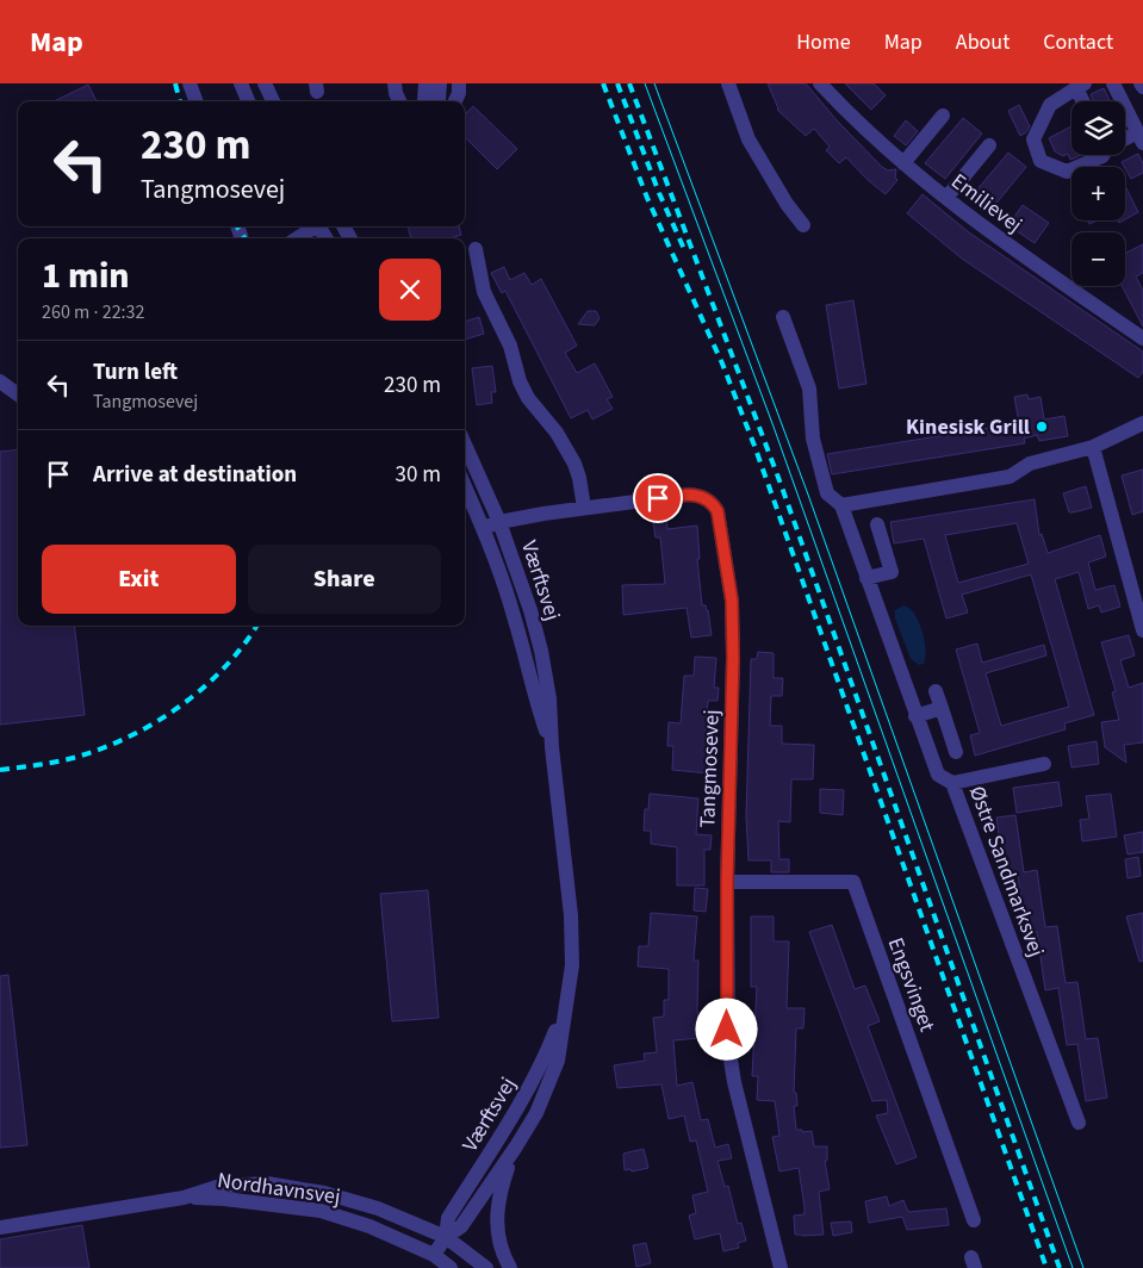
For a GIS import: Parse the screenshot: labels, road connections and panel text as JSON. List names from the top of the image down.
{
  "streets": {
    "street": [
      "Emilievej",
      "Værftsvej",
      "Tangmosevej",
      "Østre Sandmarksvej",
      "Engsvinget",
      "Nordhavnsvej"
    ]
  },
  "crossings": [
    ["Værftsvej", "Tangmosevej"],
    ["Værftsvej", "Nordhavnsvej"],
    ["Tangmosevej", "Engsvinget"]
  ],
  "places": ["Kinesisk Grill"],
  "page": {
    "header": "Map",
    "nav": [
      "Home",
      "Map",
      "About",
      "Contact"
    ],
    "map_buttons": ["+", "−"],
    "turn": ["230 m", "Tangmosevej"],
    "heading": ["1 min", "260 m · 22:32"],
    "list": [
      {
        "name": "Turn left",
        "note": "Tangmosevej",
        "value": "230 m"
      },
      {
        "name": "Arrive at destination",
        "value": "30 m"
      }
    ],
    "buttons": ["Exit", "Share"]
  }
}
